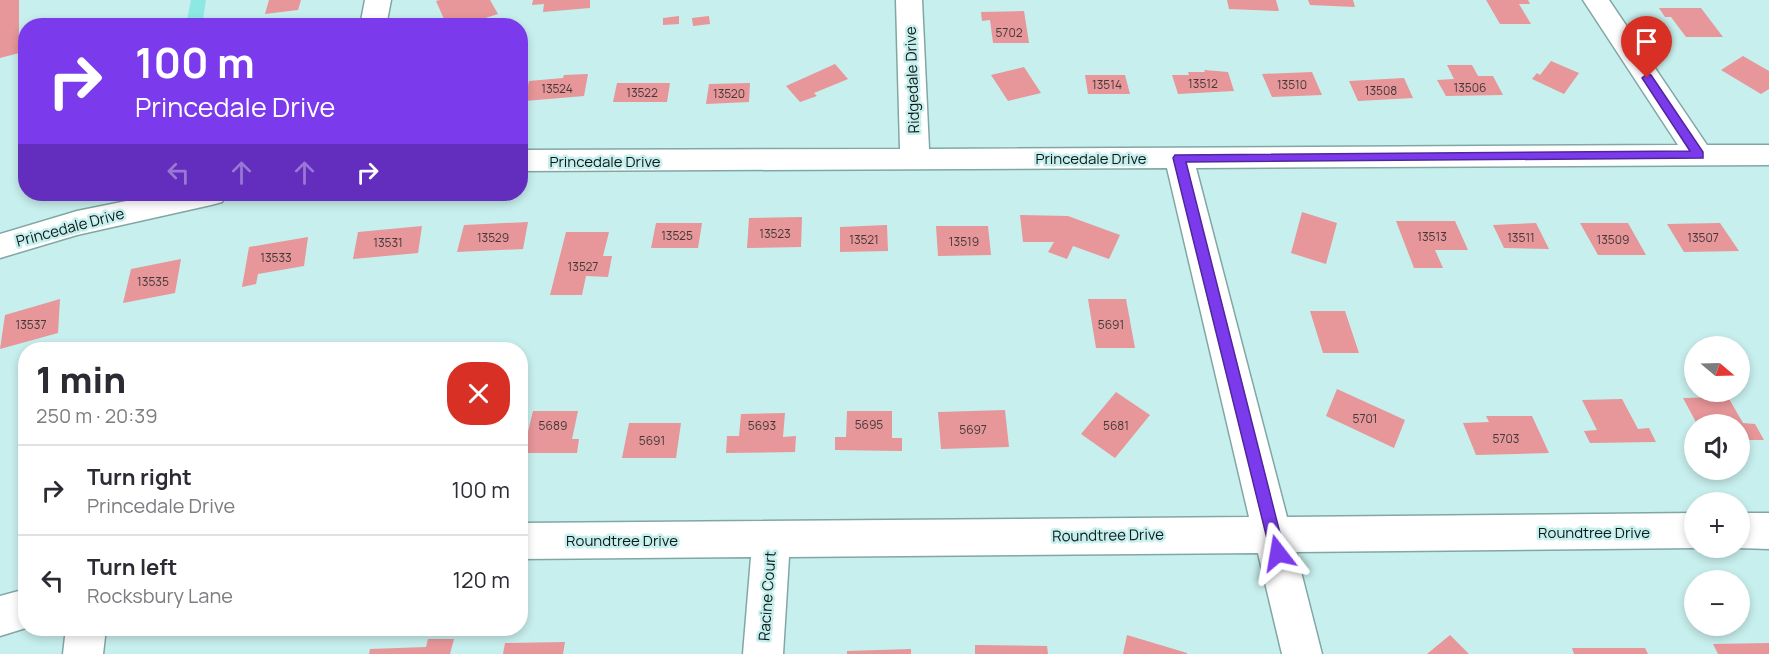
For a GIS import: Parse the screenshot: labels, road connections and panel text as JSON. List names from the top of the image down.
{
  "streets": {
    "street": [
      "Ridgedale Drive",
      "Princedale Drive",
      "Roundtree Drive",
      "Racine Court"
    ]
  },
  "crossings": [
    ["Ridgedale Drive", "Princedale Drive"],
    ["Roundtree Drive", "Racine Court"]
  ],
  "house_numbers": [
    "5702",
    "13512",
    "13514",
    "13510",
    "13506",
    "13524",
    "13508",
    "13522",
    "13520",
    "13523",
    "13525",
    "13513",
    "13529",
    "13511",
    "13507",
    "13521",
    "13509",
    "13519",
    "13531",
    "13533",
    "13527",
    "13535",
    "13537",
    "5691",
    "5701",
    "5695",
    "5689",
    "5693",
    "5681",
    "5697",
    "5703",
    "5691"
  ],
  "north": "right",
  "page": {
    "turn": ["100 m", "Princedale Drive"],
    "map_buttons": ["+", "−"],
    "heading": ["1 min", "250 m · 20:39"],
    "list": [
      {
        "name": "Turn right",
        "note": "Princedale Drive",
        "value": "100 m"
      },
      {
        "name": "Turn left",
        "note": "Rocksbury Lane",
        "value": "120 m"
      }
    ]
  }
}
